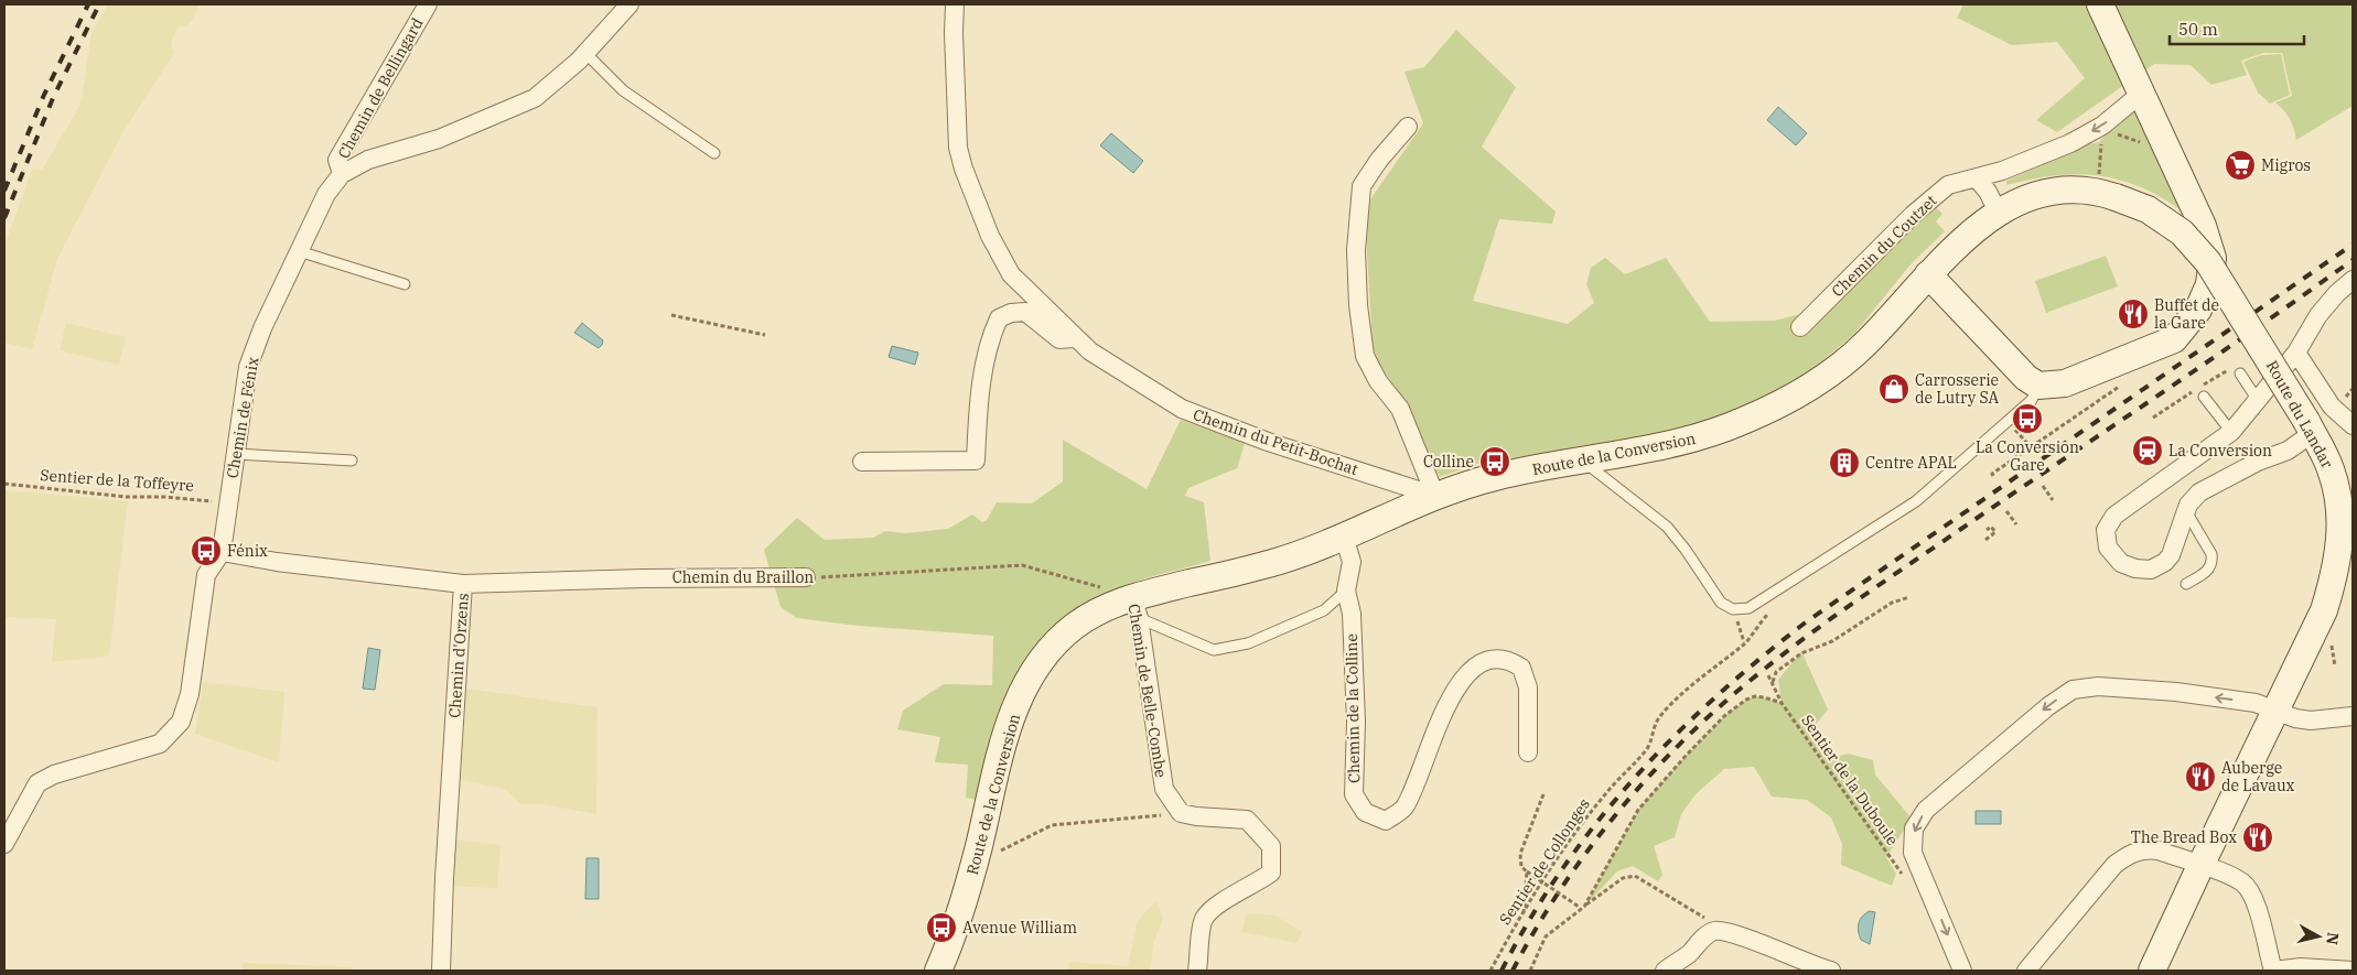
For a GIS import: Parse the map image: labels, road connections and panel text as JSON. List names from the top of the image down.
{
  "streets": {
    "main road": ["Route du Landar", "Route de la Conversion"],
    "street": [
      "Chemin de Bellingard",
      "Chemin du Coutzet",
      "Chemin de Fénix",
      "Chemin du Petit-Bochat",
      "Chemin du Braillon",
      "Chemin d'Orzens",
      "Chemin de Belle-Combe",
      "Chemin de la Colline"
    ],
    "path": ["Sentier de la Toffeyre", "Sentier de la Duboule", "Sentier de Collonges"]
  },
  "crossings": [
    ["Chemin de Bellingard", "Chemin de Fénix"],
    ["Route du Landar", "Route de la Conversion"],
    ["Chemin de Fénix", "Sentier de la Toffeyre"],
    ["Chemin de Fénix", "Chemin d'Orzens"],
    ["Chemin du Petit-Bochat", "Route de la Conversion"],
    ["Route de la Conversion", "Chemin de Belle-Combe"],
    ["Route de la Conversion", "Chemin de la Colline"],
    ["Chemin du Braillon", "Chemin d'Orzens"]
  ],
  "places": {
    "supermarket": ["Migros"],
    "restaurant": ["Buffet de la Gare", "Auberge de Lavaux", "The Bread Box"],
    "shop": ["Carrosserie de Lutry SA"],
    "bus stop": [
      "La Conversion Gare",
      "Colline",
      "Fénix",
      "Avenue William"
    ],
    "station": ["La Conversion"],
    "building": ["Centre APAL"]
  },
  "scale_bar": "50 m",
  "north": "right"
}
